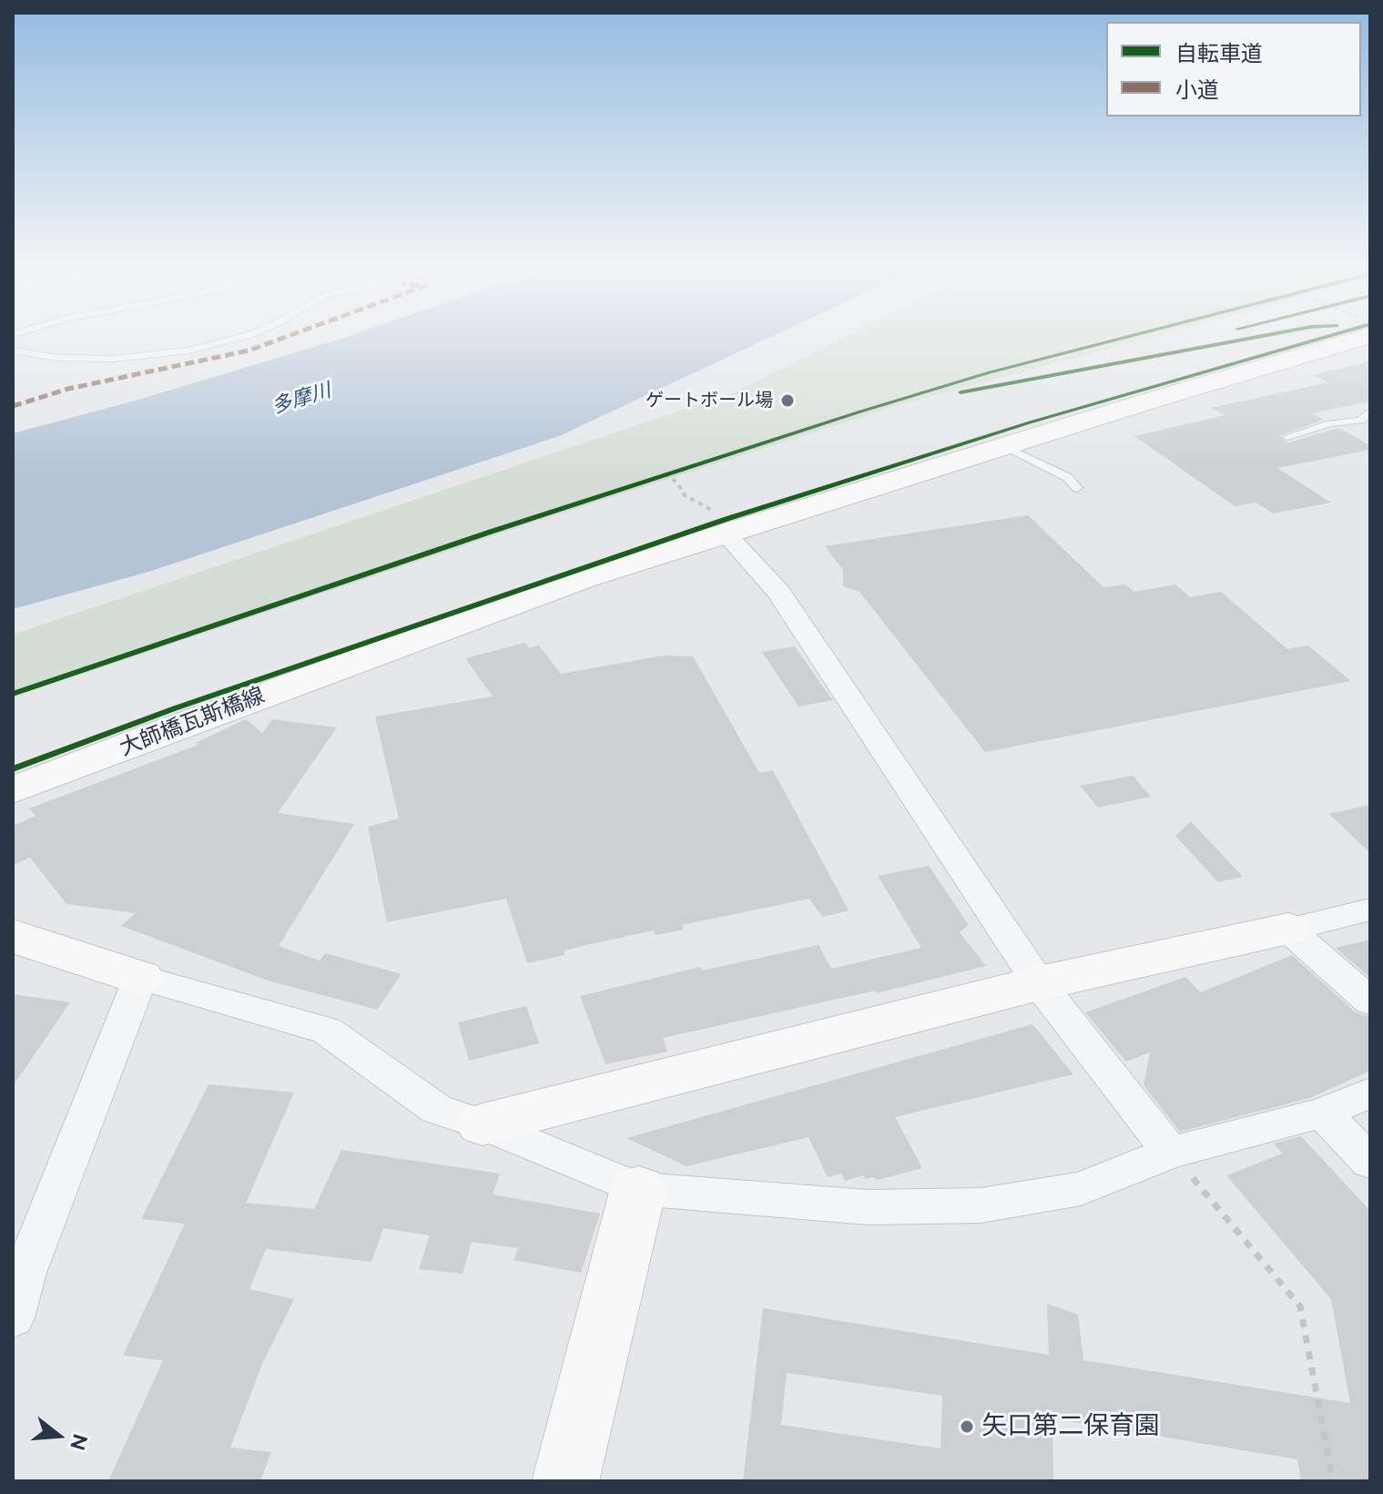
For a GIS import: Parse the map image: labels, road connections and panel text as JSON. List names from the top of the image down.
{
  "streets": {
    "street": ["大師橋瓦斯橋線"]
  },
  "water": ["多摩川"],
  "places": ["ゲートボール場", "矢口第二保育園"],
  "legend": ["自転車道", "小道"],
  "north": "right"
}
